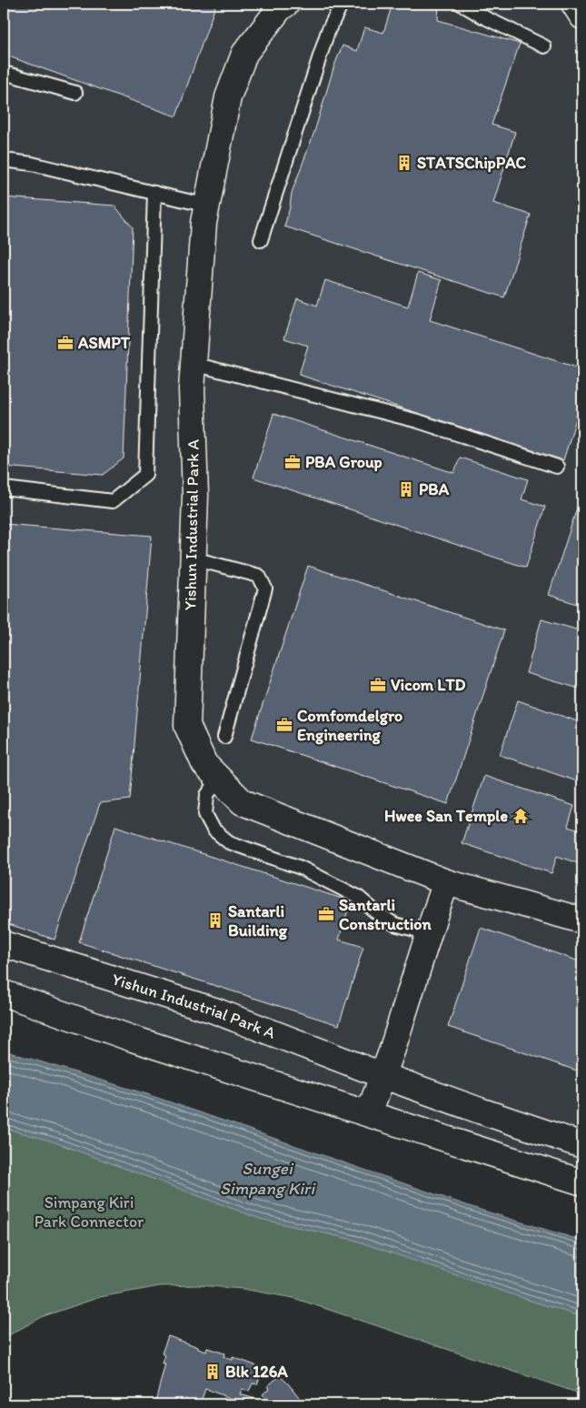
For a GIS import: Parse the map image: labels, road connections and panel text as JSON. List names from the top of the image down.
{
  "streets": {
    "street": ["Yishun Industrial Park A"]
  },
  "water": ["Sungei Simpang Kiri"],
  "parks": ["Simpang Kiri Park Connector"],
  "places": {
    "building": [
      "STATSChipPAC",
      "PBA",
      "Santarli Building",
      "Blk 126A"
    ],
    "office": [
      "ASMPT",
      "PBA Group",
      "Vicom LTD",
      "Comfomdelgro Engineering",
      "Santarli Construction"
    ],
    "temple": ["Hwee San Temple"]
  }
}
